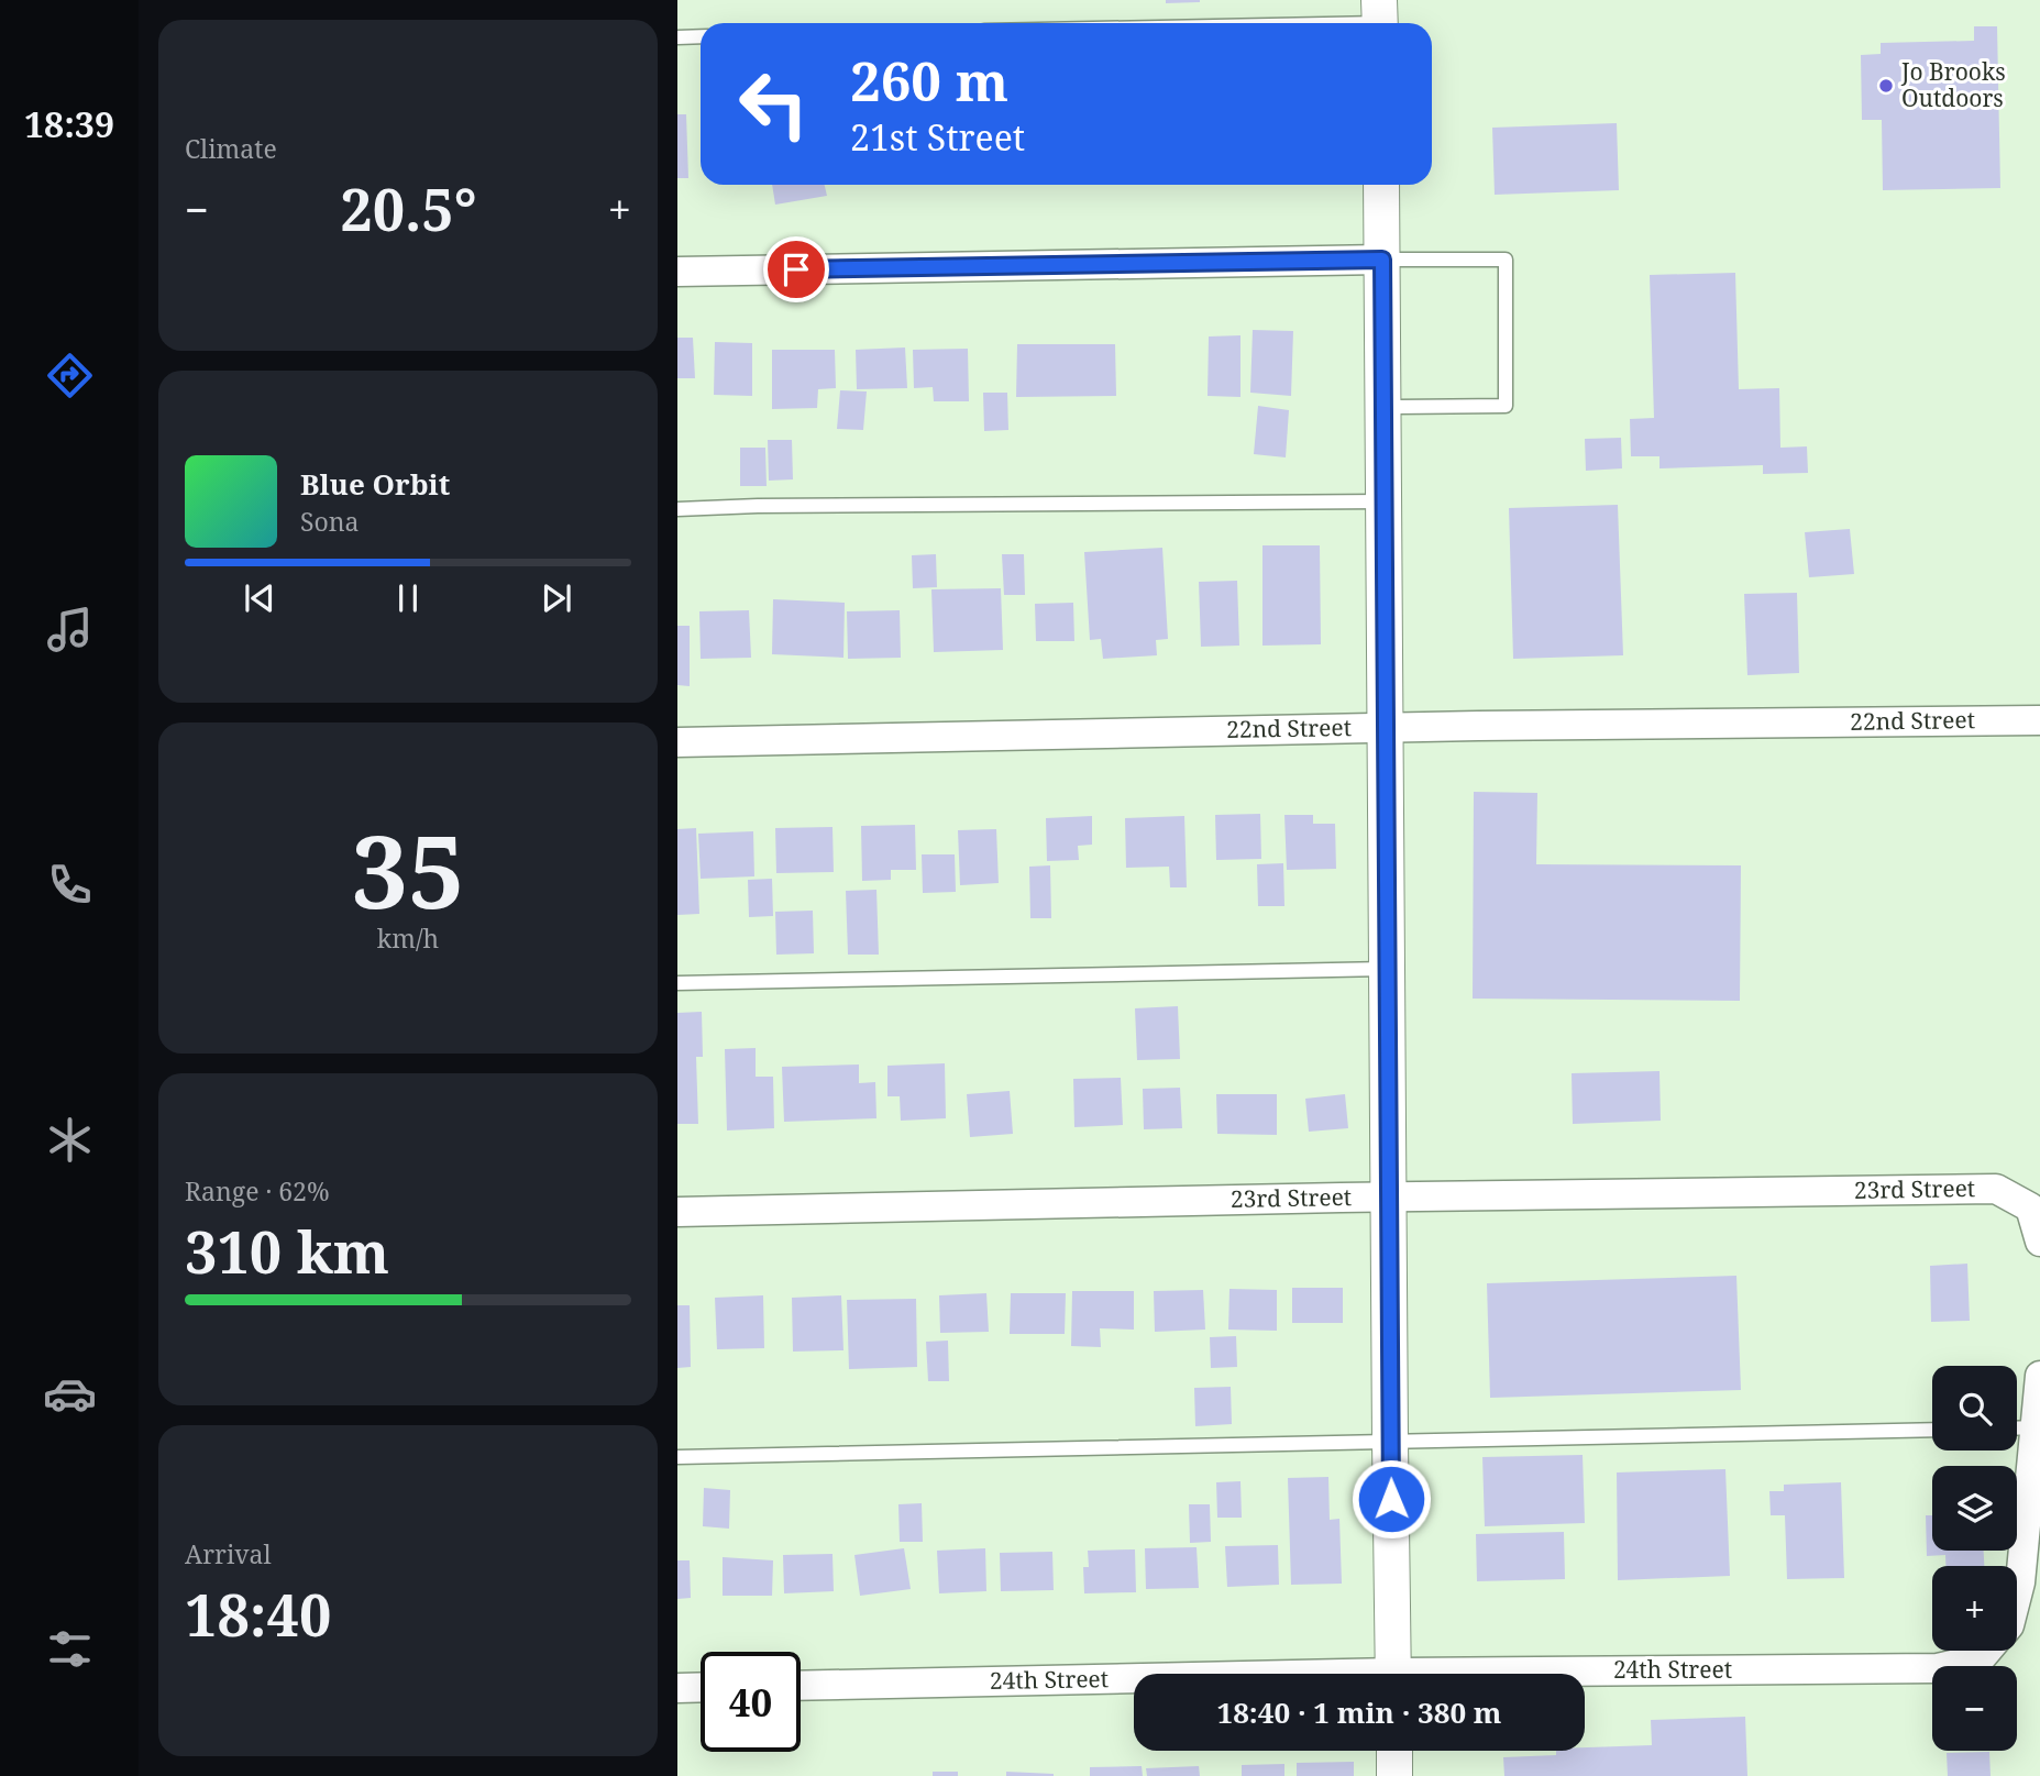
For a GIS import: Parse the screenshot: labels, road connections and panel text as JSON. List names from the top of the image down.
{
  "streets": {
    "street": ["22nd Street", "23rd Street", "24th Street"]
  },
  "places": ["Jo Brooks Outdoors"],
  "page": {
    "tabs": "18:39",
    "tile": [
      "Climate",
      ["35", "km/h"],
      ["Range · 62%", "310 km"],
      ["Arrival", "18:40"]
    ],
    "turn": ["260 m", "21st Street"],
    "heat": ["−", "20.5°", "+"],
    "song": ["Blue Orbit", "Sona"],
    "map_buttons": ["+", "−"],
    "limit": "40",
    "trip": "18:40 · 1 min · 380 m"
  }
}
